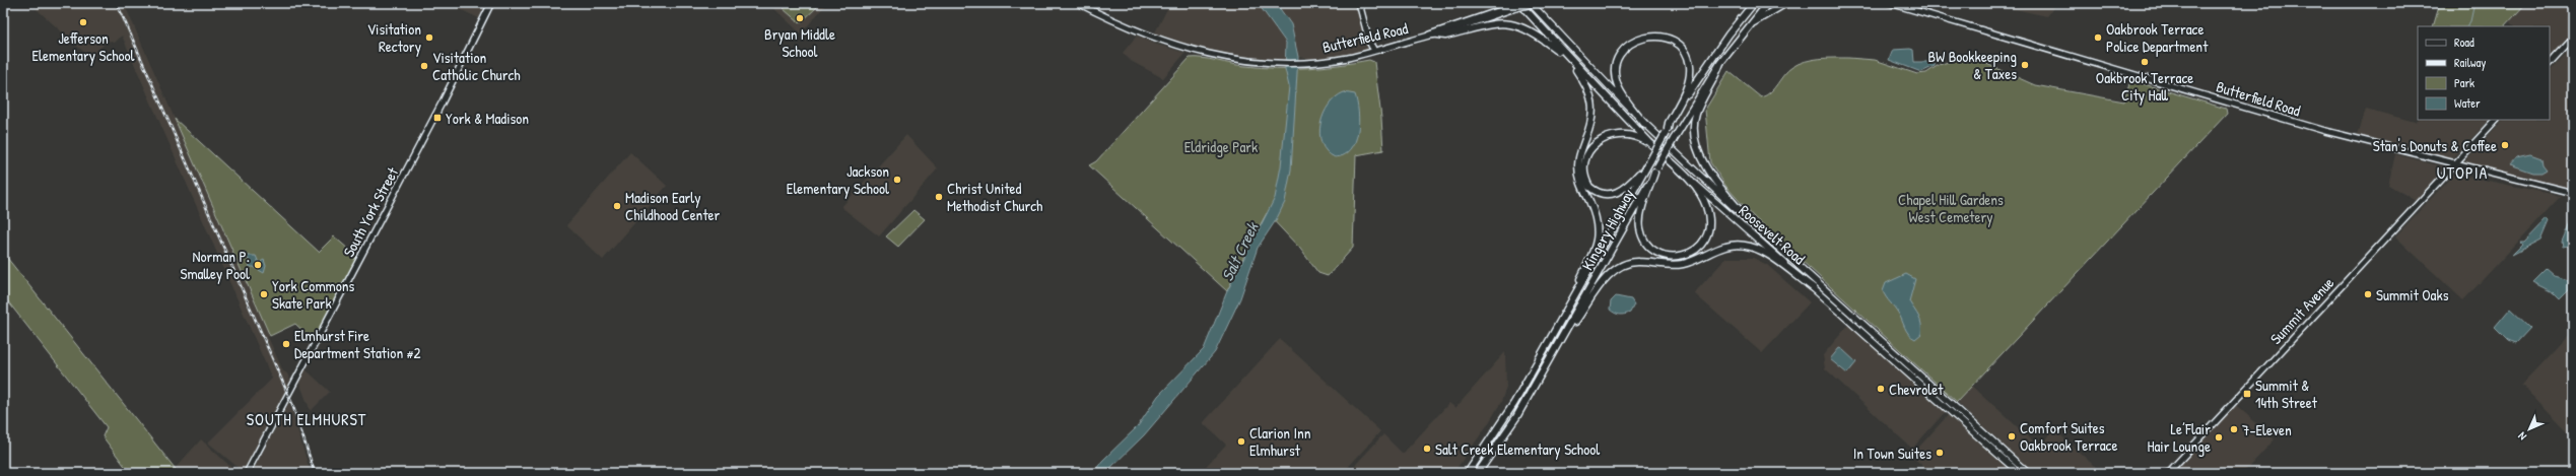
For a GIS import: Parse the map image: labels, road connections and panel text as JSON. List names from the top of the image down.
{
  "streets": {
    "highway": ["Kingery Highway", "Roosevelt Road"],
    "main road": ["Butterfield Road", "South York Street", "Summit Avenue"]
  },
  "crossings": [
    ["Butterfield Road", "Roosevelt Road"],
    ["Butterfield Road", "Summit Avenue"]
  ],
  "districts": ["UTOPIA", "SOUTH ELMHURST"],
  "water": ["Salt Creek"],
  "parks": ["Eldridge Park", "Chapel Hill Gardens West Cemetery"],
  "places": {
    "other": [
      "Bryan Middle School",
      "Jefferson Elementary School",
      "Visitation Rectory",
      "Oakbrook Terrace Police Department",
      "Oakbrook Terrace City Hall",
      "BW Bookkeeping & Taxes",
      "Visitation Catholic Church",
      "Stan's Donuts & Coffee",
      "Jackson Elementary School",
      "Christ United Methodist Church",
      "Madison Early Childhood Center",
      "Norman P. Smalley Pool",
      "York Commons Skate Park",
      "Summit Oaks",
      "Elmhurst Fire Department Station #2",
      "Chevrolet",
      "7-Eleven",
      "Comfort Suites Oakbrook Terrace",
      "Le’Flair Hair Lounge",
      "Clarion Inn Elmhurst",
      "Salt Creek Elementary School",
      "In Town Suites"
    ],
    "transit": ["York & Madison", "Summit & 14th Street"]
  },
  "legend": [
    "Road",
    "Railway",
    "Park",
    "Water"
  ],
  "north": "bottom left"
}
